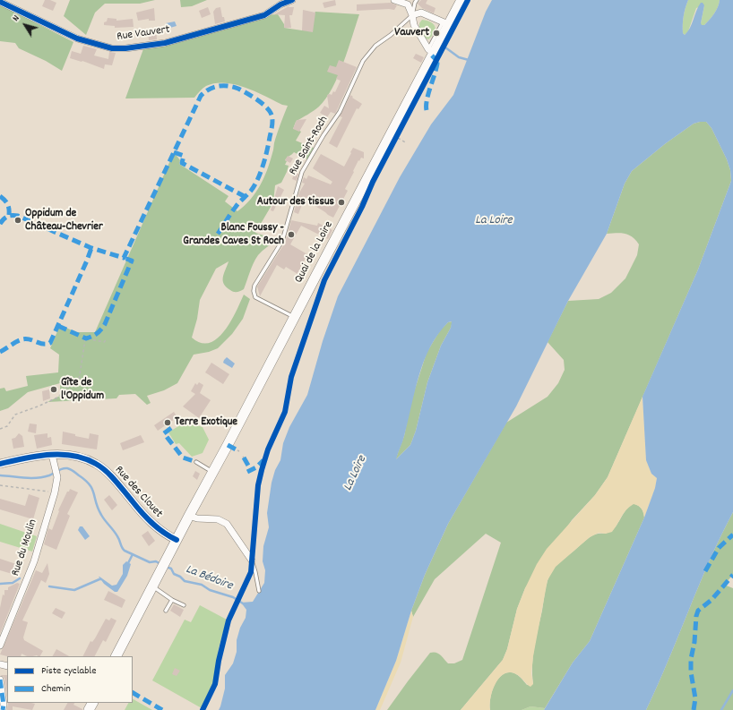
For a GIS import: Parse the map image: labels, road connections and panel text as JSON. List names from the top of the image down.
{
  "streets": {
    "main road": ["Quai de la Loire"],
    "street": ["Rue Vauvert", "Rue des Clouet", "Rue du Moulin"],
    "lane": ["Rue Saint-Roch"]
  },
  "crossings": [
    ["Rue Saint-Roch", "Quai de la Loire"],
    ["Quai de la Loire", "Rue des Clouet"],
    ["Rue des Clouet", "Rue du Moulin"]
  ],
  "water": ["La Loire", "La Bédoire"],
  "places": [
    "Vauvert",
    "Autour des tissus",
    "Oppidum de Château-Chevrier",
    "Blanc Foussy - Grandes Caves St Roch",
    "Gîte de l'Oppidum",
    "Terre Exotique"
  ],
  "legend": ["Piste cyclable", "Chemin"],
  "north": "top left"
}
